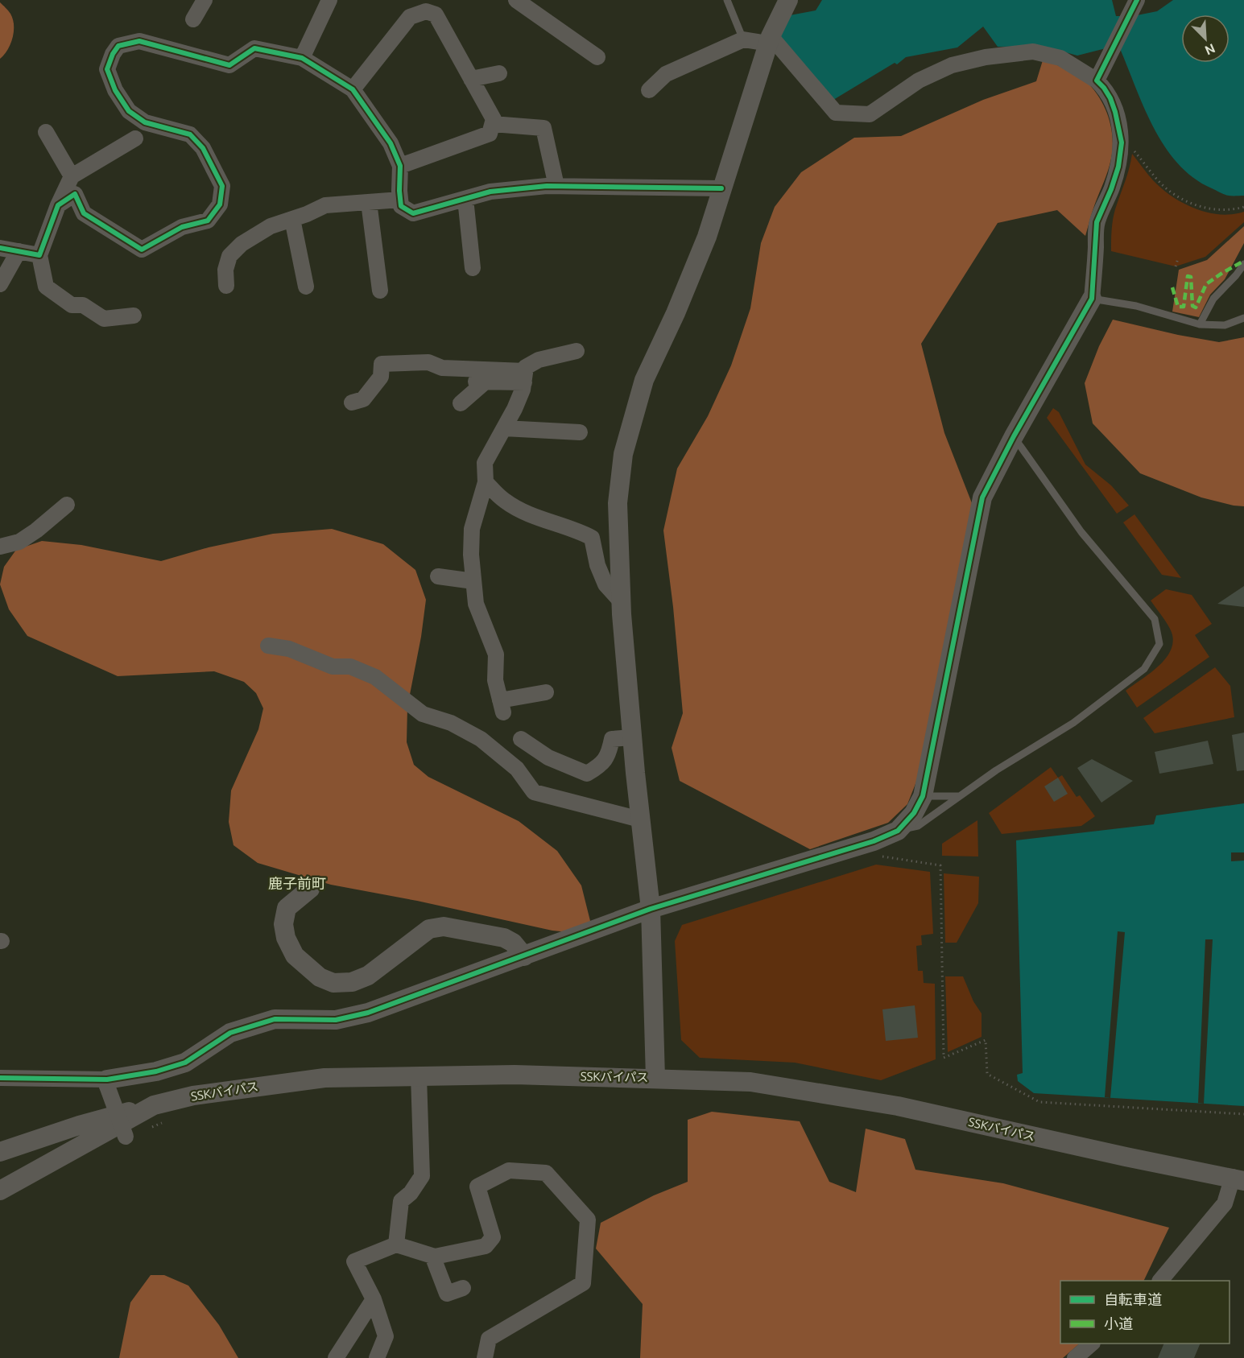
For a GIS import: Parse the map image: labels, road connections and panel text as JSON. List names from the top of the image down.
{
  "streets": {
    "street": ["SSKバイパス"]
  },
  "districts": ["鹿子前町"],
  "legend": ["自転車道", "小道"],
  "north": "bottom right"
}
